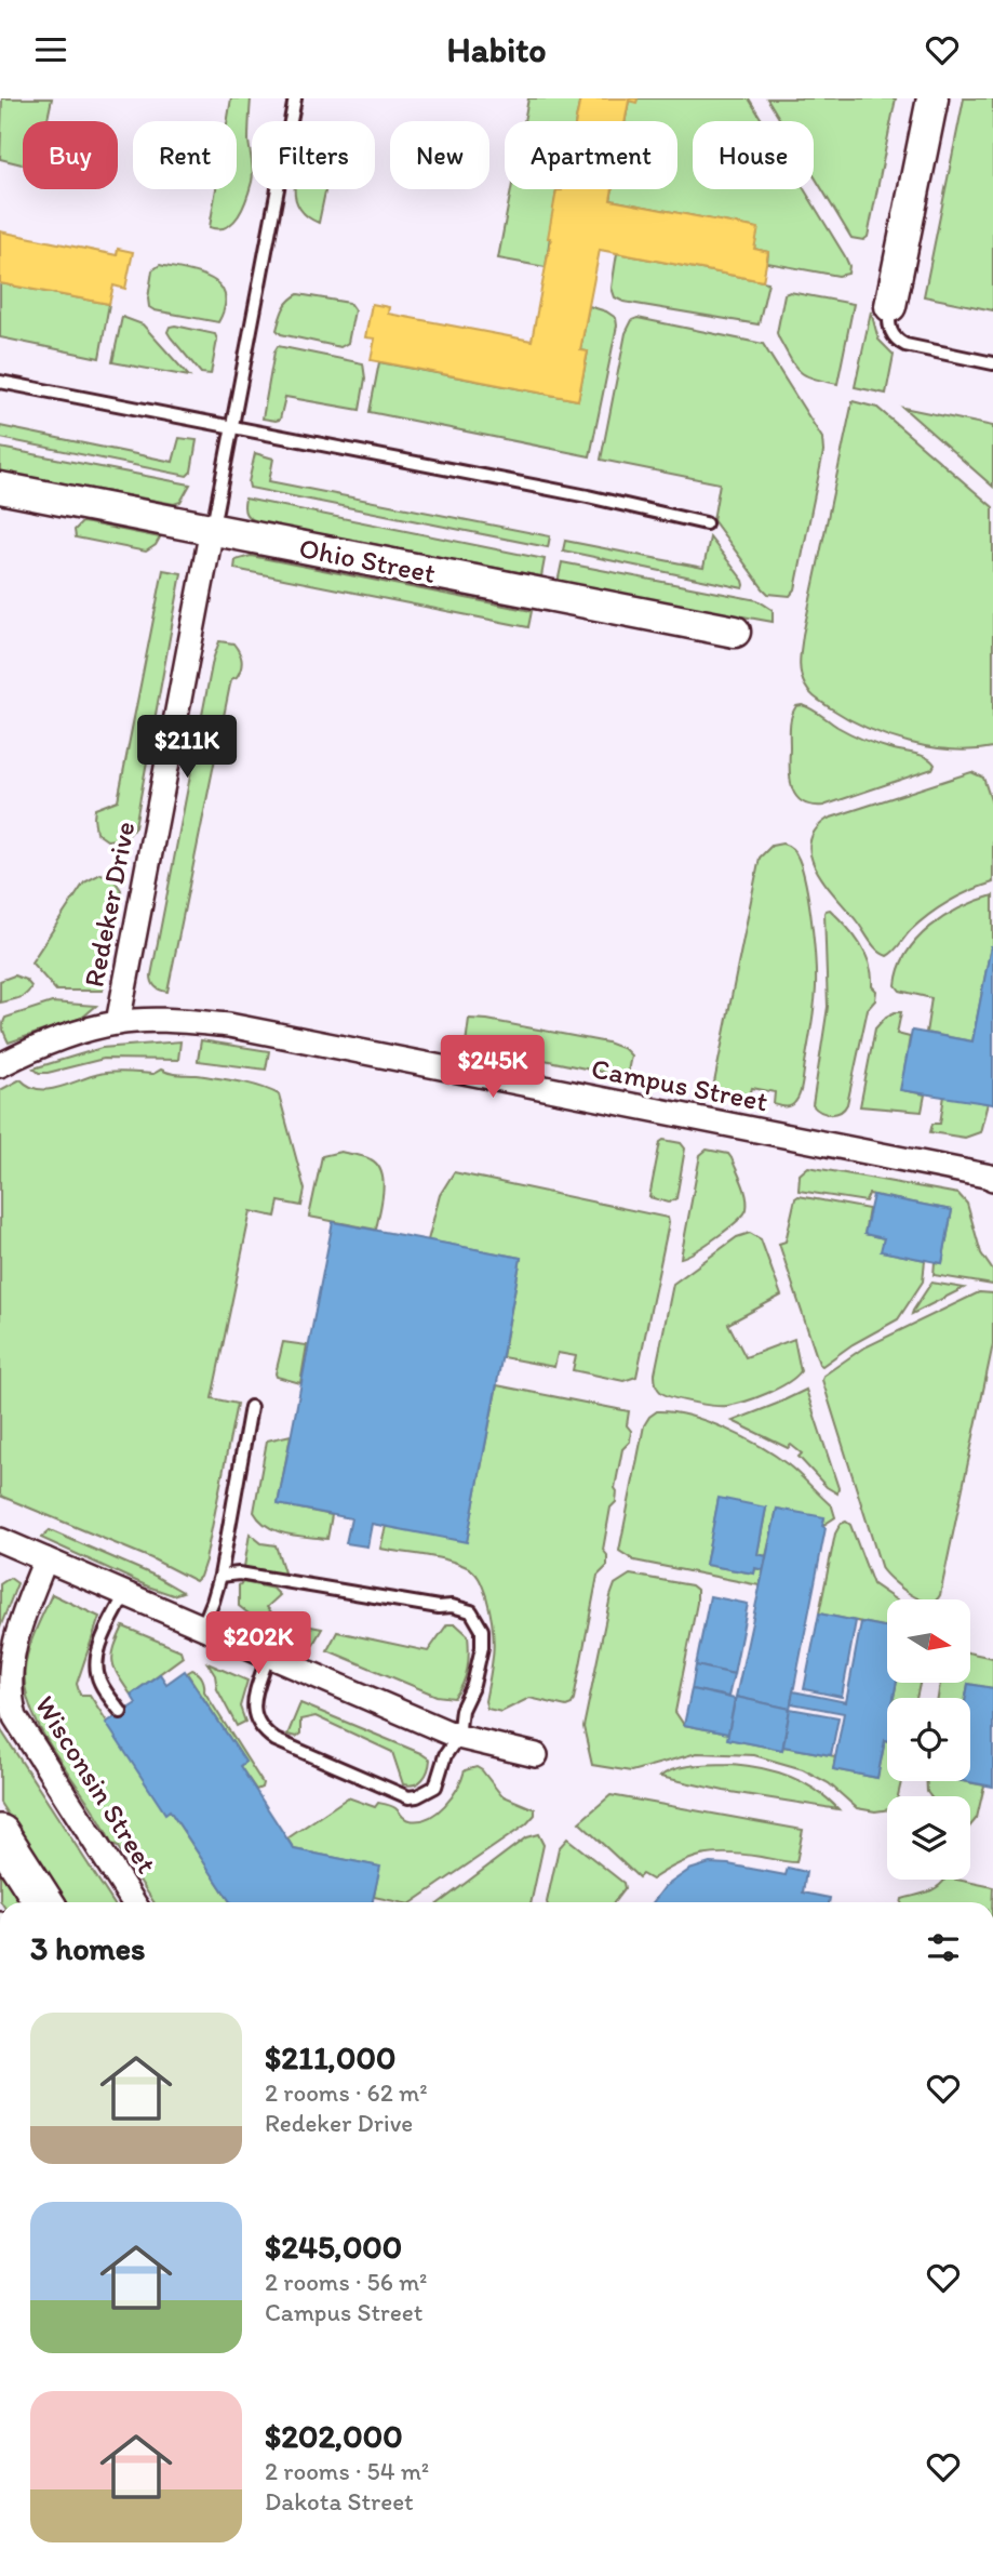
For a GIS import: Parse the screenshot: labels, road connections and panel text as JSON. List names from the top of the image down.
{
  "streets": {
    "street": [
      "Ohio Street",
      "Redeker Drive",
      "Campus Street",
      "Wisconsin Street"
    ]
  },
  "crossings": [
    ["Ohio Street", "Redeker Drive"],
    ["Redeker Drive", "Campus Street"]
  ],
  "north": "right",
  "page": {
    "header": "Habito",
    "chip": [
      "Buy",
      "Rent",
      "Filters",
      "New",
      "Apartment",
      "House"
    ],
    "price": ["$211K", "$245K", "$202K"],
    "heading": "3 homes",
    "list": [
      {
        "name": "$211,000",
        "note": "2 rooms · 62 m² · Redeker Drive"
      },
      {
        "name": "$245,000",
        "note": "2 rooms · 56 m² · Campus Street"
      },
      {
        "name": "$202,000",
        "note": "2 rooms · 54 m² · Dakota Street"
      }
    ]
  }
}
